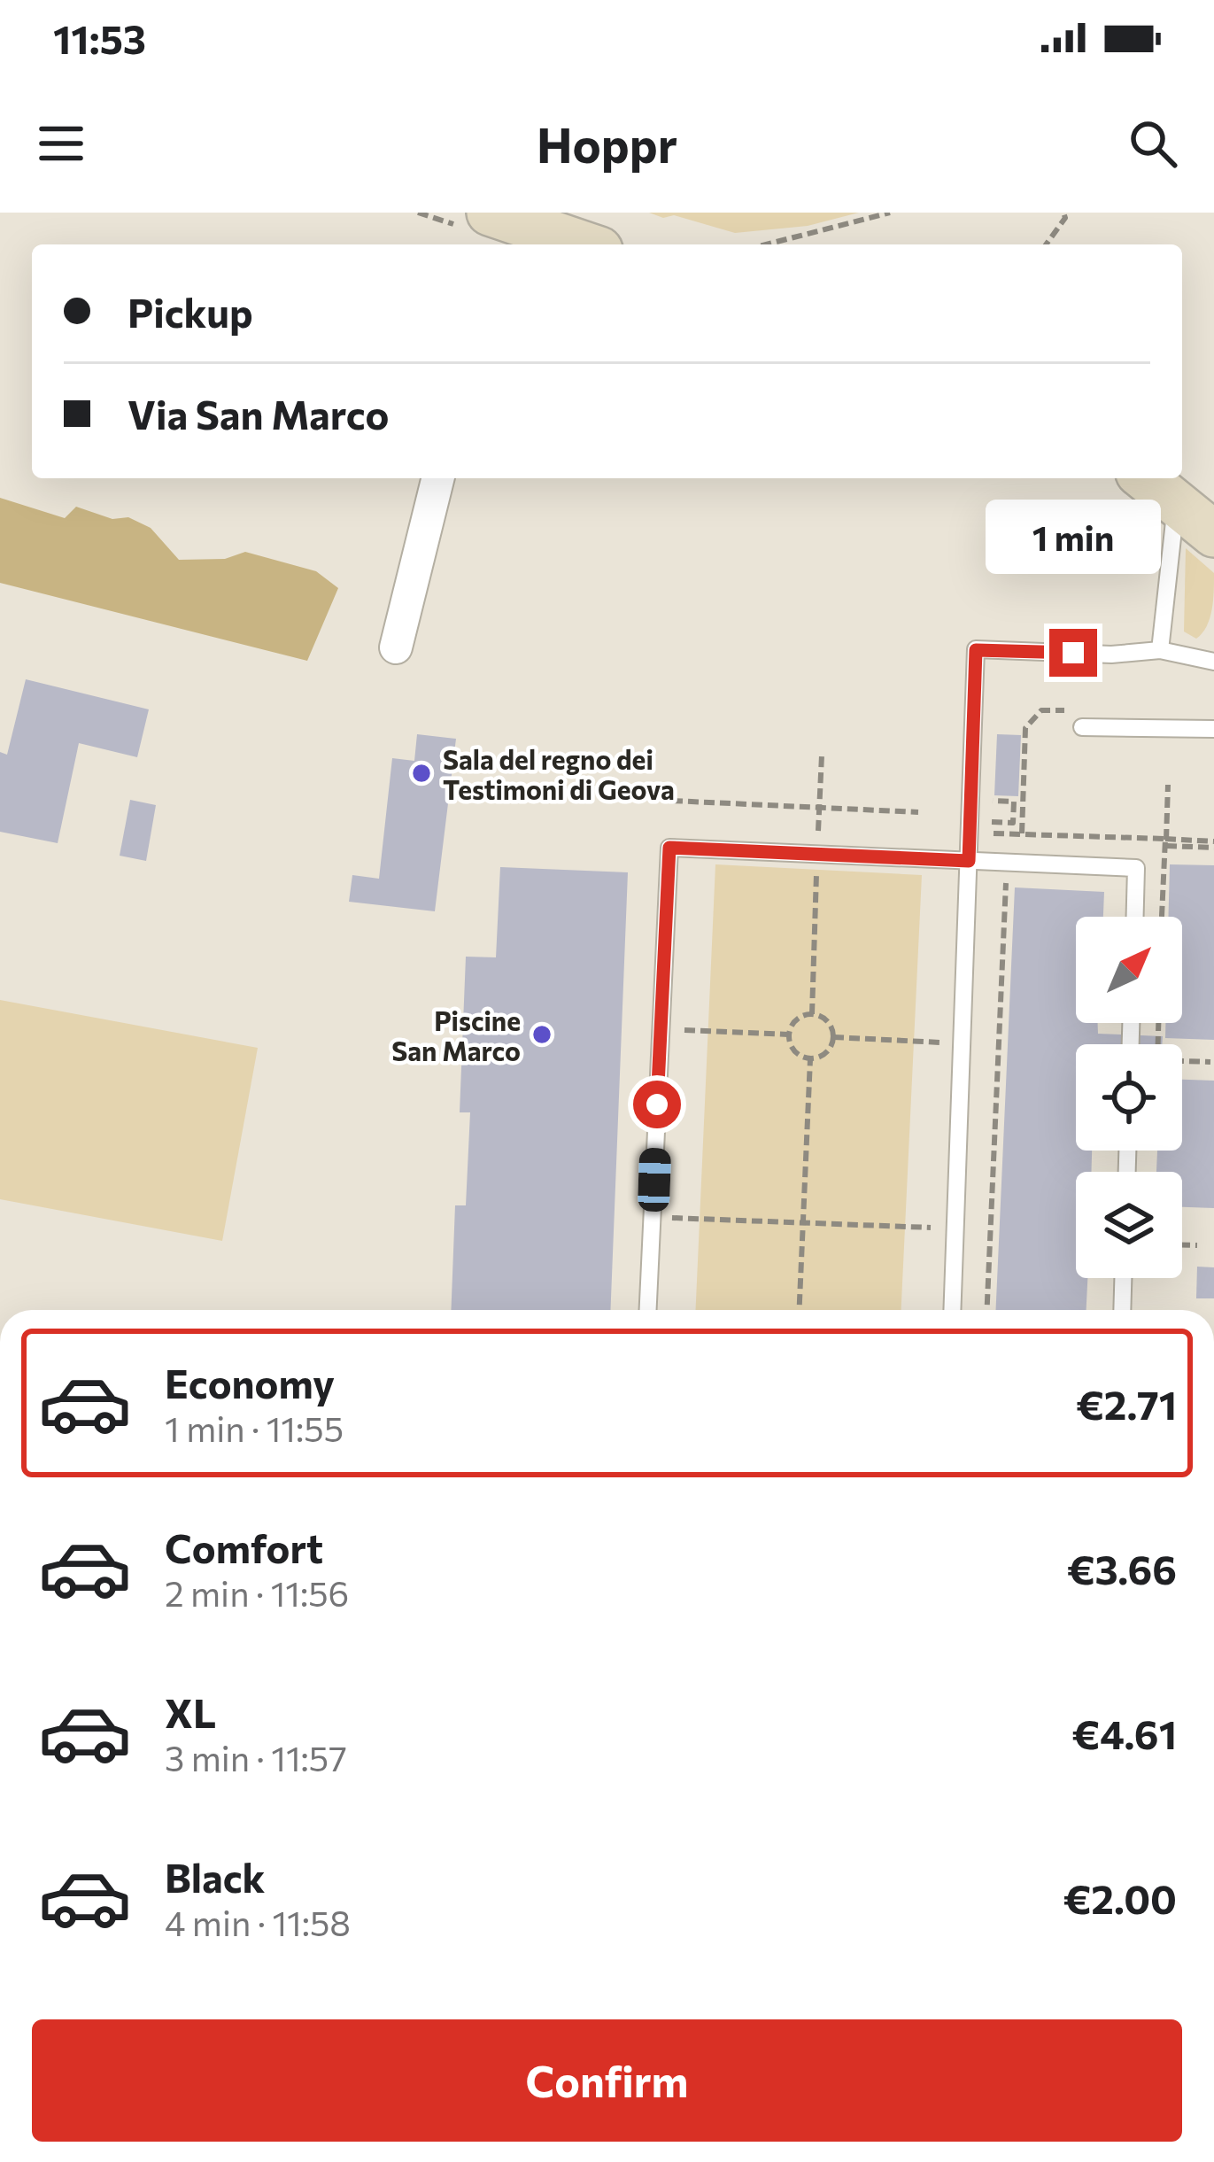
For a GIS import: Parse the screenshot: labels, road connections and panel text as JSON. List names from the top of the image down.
{
  "places": ["Sala del regno dei Testimoni di Geova", "Piscine San Marco"],
  "north": "top right",
  "page": {
    "status": "11:53",
    "header": "Hoppr",
    "banner": ["Pickup", "Via San Marco"],
    "bubble": "1 min",
    "list": [
      {
        "name": "Economy",
        "note": "1 min · 11:55",
        "value": "€2.71"
      },
      {
        "name": "Comfort",
        "note": "2 min · 11:56",
        "value": "€3.66"
      },
      {
        "name": "XL",
        "note": "3 min · 11:57",
        "value": "€4.61"
      },
      {
        "name": "Black",
        "note": "4 min · 11:58",
        "value": "€2.00"
      }
    ],
    "buttons": "Confirm"
  }
}
